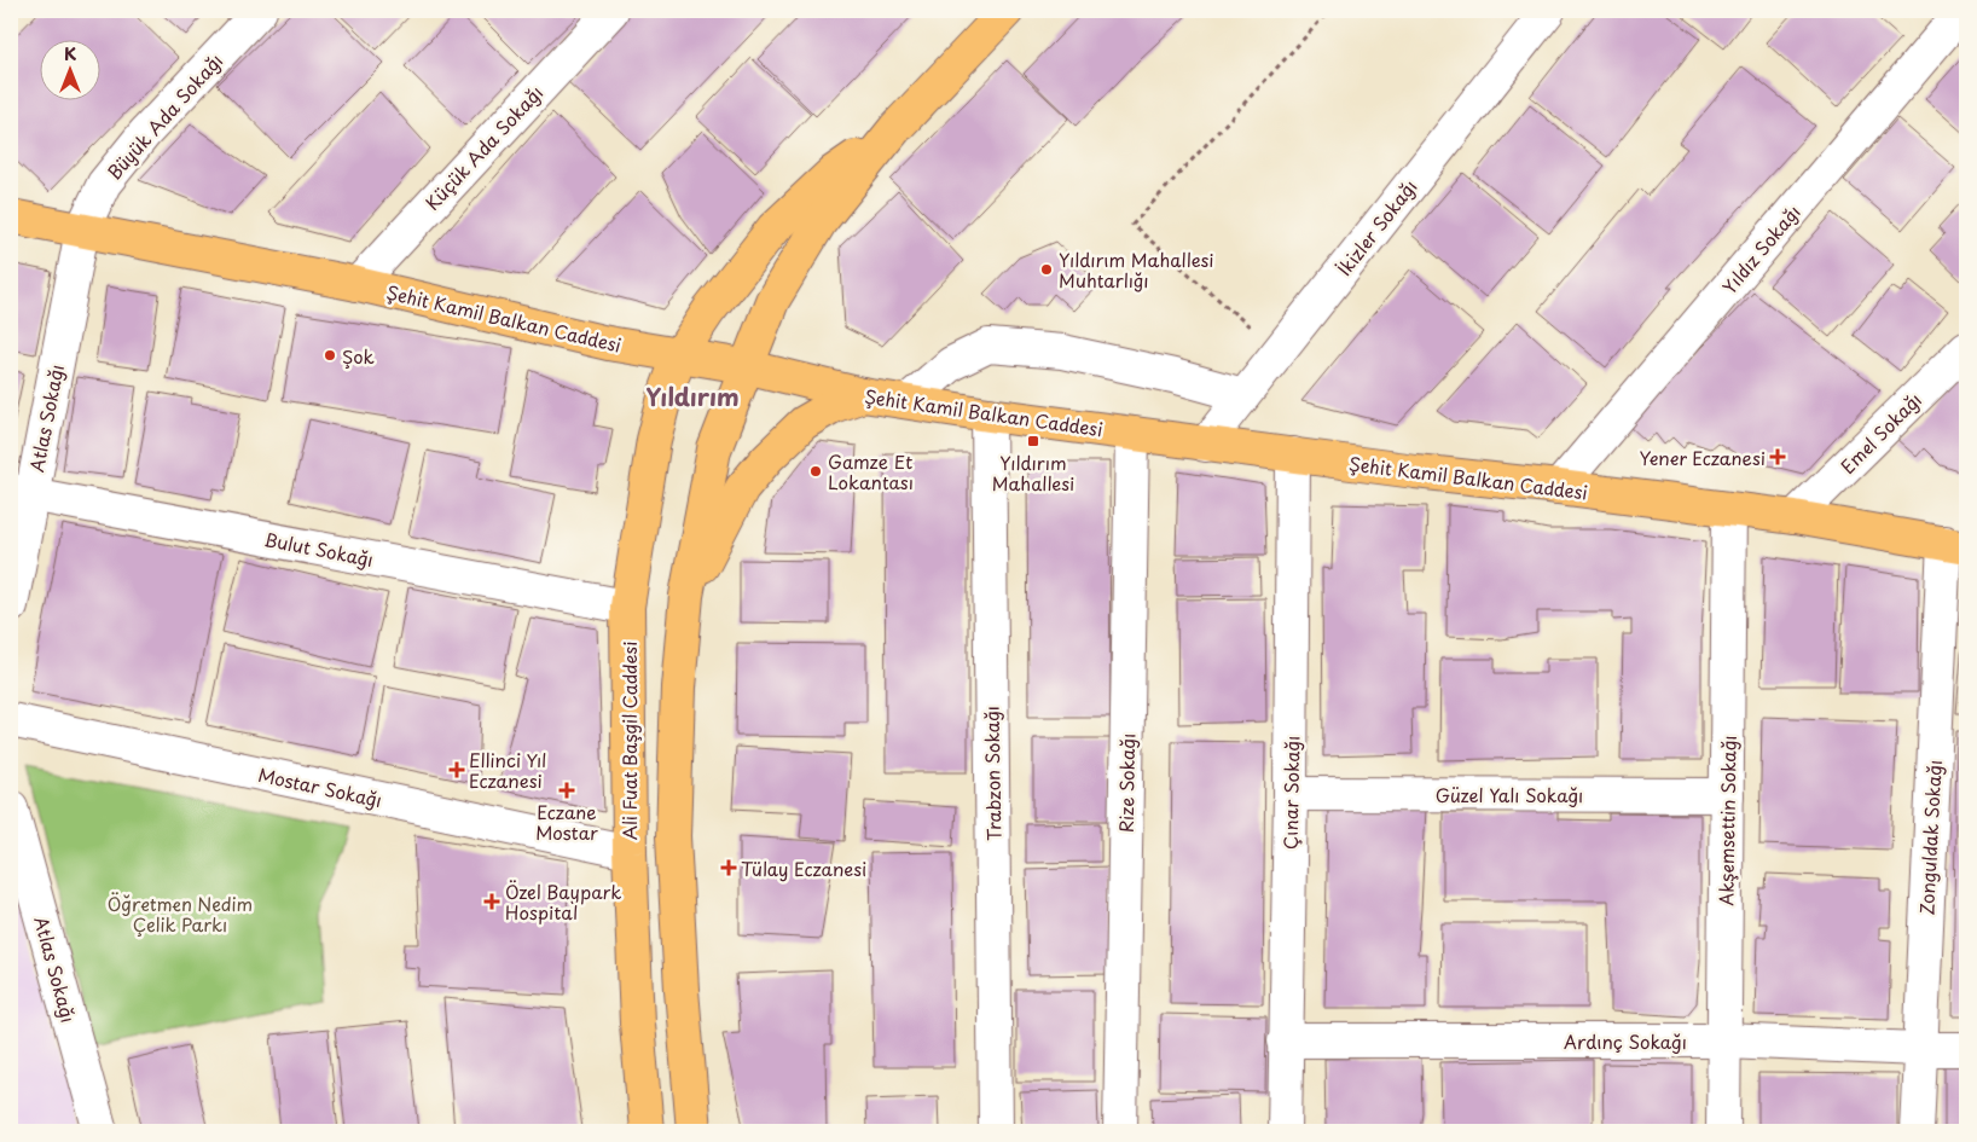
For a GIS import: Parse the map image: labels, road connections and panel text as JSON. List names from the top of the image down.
{
  "streets": {
    "main road": ["Şehit Kamil Balkan Caddesi", "Ali Fuat Başgil Caddesi"],
    "street": [
      "Büyük Ada Sokağı",
      "Küçük Ada Sokağı",
      "İkizler Sokağı",
      "Yıldız Sokağı",
      "Atlas Sokağı",
      "Emel Sokağı",
      "Bulut Sokağı",
      "Trabzon Sokağı",
      "Rize Sokağı",
      "Mostar Sokağı",
      "Çınar Sokağı",
      "Güzel Yalı Sokağı",
      "Akşemsettin Sokağı",
      "Zonguldak Sokağı",
      "Ardınç Sokağı"
    ]
  },
  "crossings": [
    ["Büyük Ada Sokağı", "Şehit Kamil Balkan Caddesi"],
    ["Büyük Ada Sokağı", "Atlas Sokağı"],
    ["Küçük Ada Sokağı", "Şehit Kamil Balkan Caddesi"],
    ["İkizler Sokağı", "Şehit Kamil Balkan Caddesi"],
    ["Yıldız Sokağı", "Şehit Kamil Balkan Caddesi"],
    ["Şehit Kamil Balkan Caddesi", "Atlas Sokağı"],
    ["Şehit Kamil Balkan Caddesi", "Emel Sokağı"],
    ["Şehit Kamil Balkan Caddesi", "Ali Fuat Başgil Caddesi"],
    ["Şehit Kamil Balkan Caddesi", "Trabzon Sokağı"],
    ["Şehit Kamil Balkan Caddesi", "Rize Sokağı"],
    ["Şehit Kamil Balkan Caddesi", "Çınar Sokağı"],
    ["Şehit Kamil Balkan Caddesi", "Akşemsettin Sokağı"],
    ["Şehit Kamil Balkan Caddesi", "Zonguldak Sokağı"],
    ["Atlas Sokağı", "Bulut Sokağı"],
    ["Bulut Sokağı", "Ali Fuat Başgil Caddesi"],
    ["Ali Fuat Başgil Caddesi", "Mostar Sokağı"],
    ["Çınar Sokağı", "Güzel Yalı Sokağı"],
    ["Çınar Sokağı", "Ardınç Sokağı"],
    ["Güzel Yalı Sokağı", "Akşemsettin Sokağı"],
    ["Akşemsettin Sokağı", "Ardınç Sokağı"],
    ["Zonguldak Sokağı", "Ardınç Sokağı"]
  ],
  "districts": ["Yıldırım"],
  "parks": ["Öğretmen Nedim Çelik Parkı"],
  "places": {
    "other": ["Yıldırım Mahallesi Muhtarlığı", "Şok", "Gamze Et Lokantası"],
    "transit": ["Yıldırım Mahallesi"],
    "health": [
      "Yener Eczanesi",
      "Ellinci Yıl Eczanesi",
      "Eczane Mostar",
      "Tülay Eczanesi",
      "Özel Baypark Hospital"
    ]
  },
  "north": "top"
}
